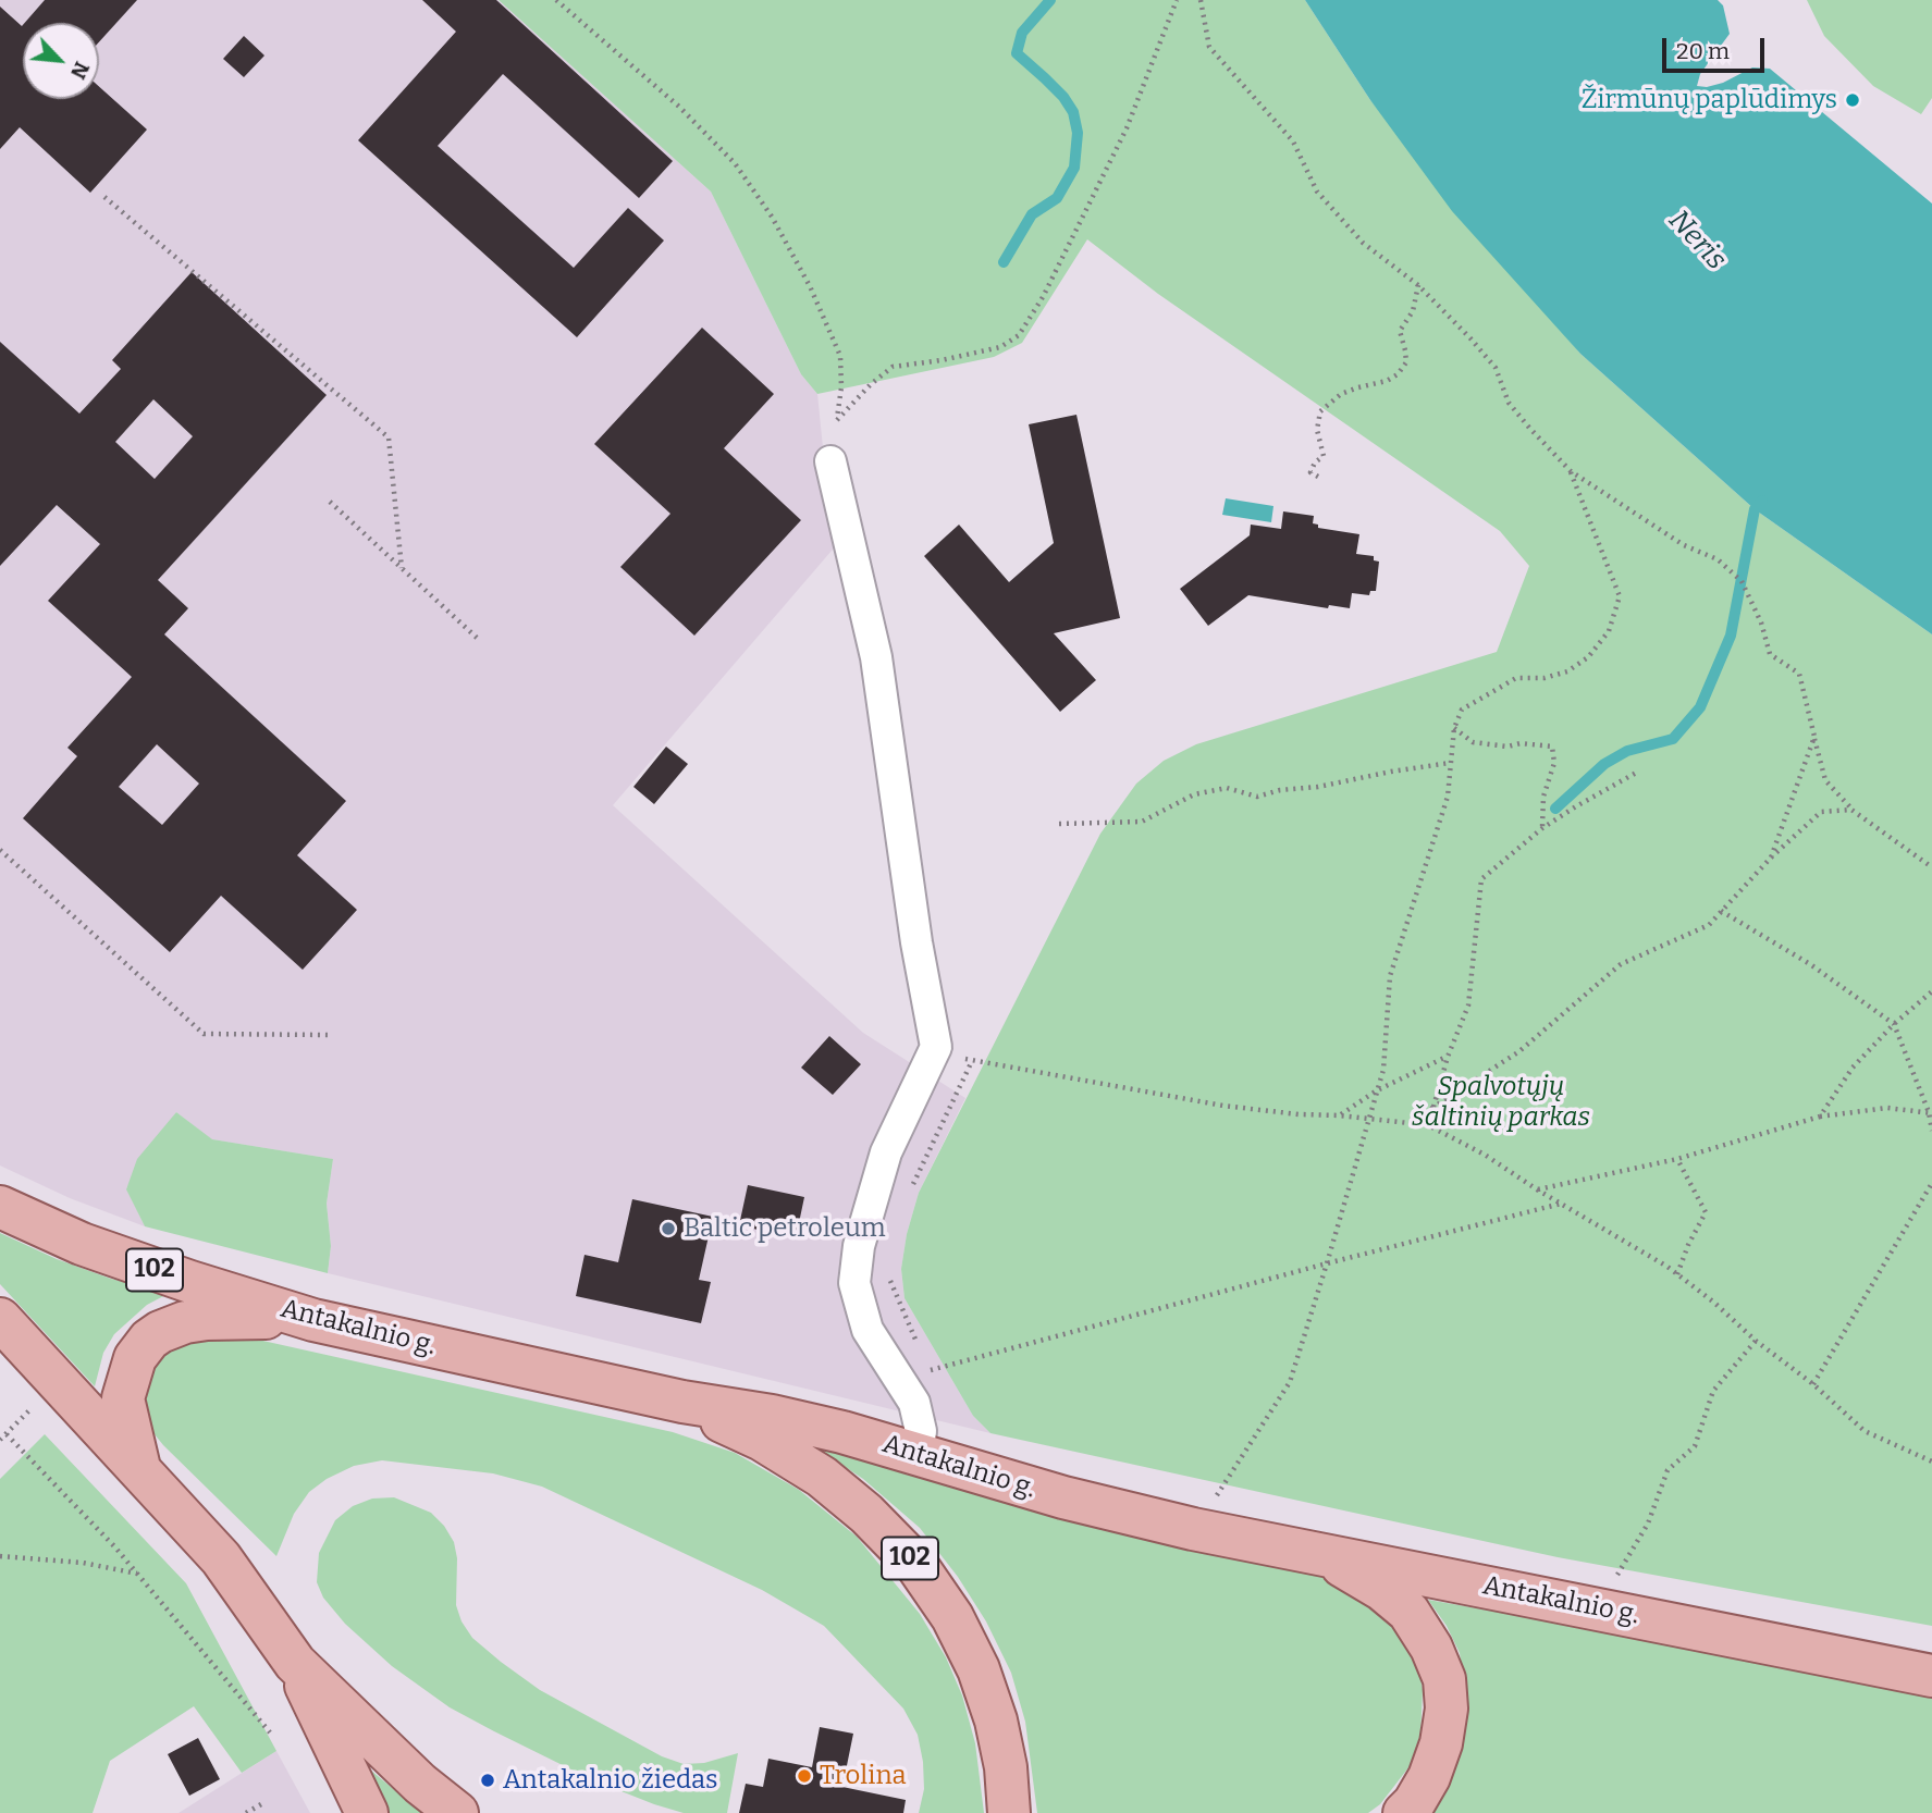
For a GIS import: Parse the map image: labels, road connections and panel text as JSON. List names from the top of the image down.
{
  "streets": {
    "main road": ["102", "Antakalnio g."]
  },
  "crossings": [
    ["102", "Antakalnio g."]
  ],
  "water": ["Neris"],
  "parks": ["Spalvotųjų šaltinių parkas"],
  "places": [
    "Žirmūnų paplūdimys",
    "Baltic petroleum",
    "Trolina",
    "Antakalnio žiedas"
  ],
  "scale_bar": "20 m",
  "north": "bottom right"
}
